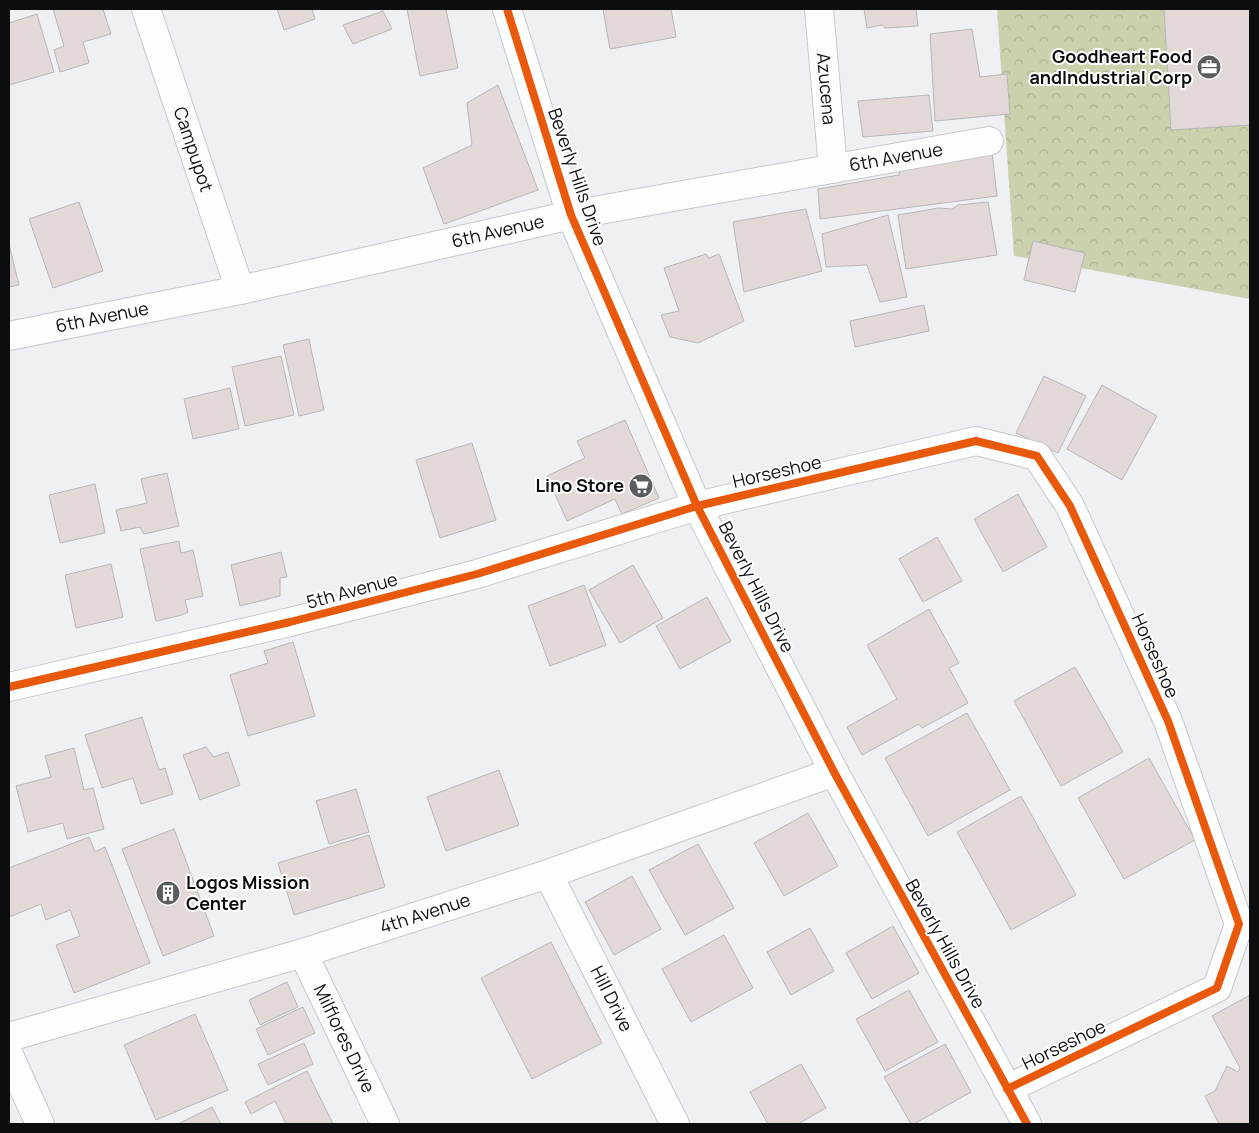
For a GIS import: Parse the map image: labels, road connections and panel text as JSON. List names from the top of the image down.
{
  "streets": {
    "street": [
      "Azucena",
      "Campupot",
      "6th Avenue",
      "Beverly Hills Drive",
      "Horseshoe",
      "5th Avenue",
      "4th Avenue",
      "Hill Drive",
      "Milflores Drive"
    ]
  },
  "crossings": [
    ["Azucena", "6th Avenue"],
    ["Campupot", "6th Avenue"],
    ["6th Avenue", "Beverly Hills Drive"],
    ["Beverly Hills Drive", "Horseshoe"],
    ["Beverly Hills Drive", "5th Avenue"],
    ["Beverly Hills Drive", "4th Avenue"],
    ["Horseshoe", "5th Avenue"],
    ["4th Avenue", "Hill Drive"],
    ["4th Avenue", "Milflores Drive"]
  ],
  "places": {
    "office": ["Goodheart Food andIndustrial Corp"],
    "supermarket": ["Lino Store"],
    "building": ["Logos Mission Center"]
  }
}
